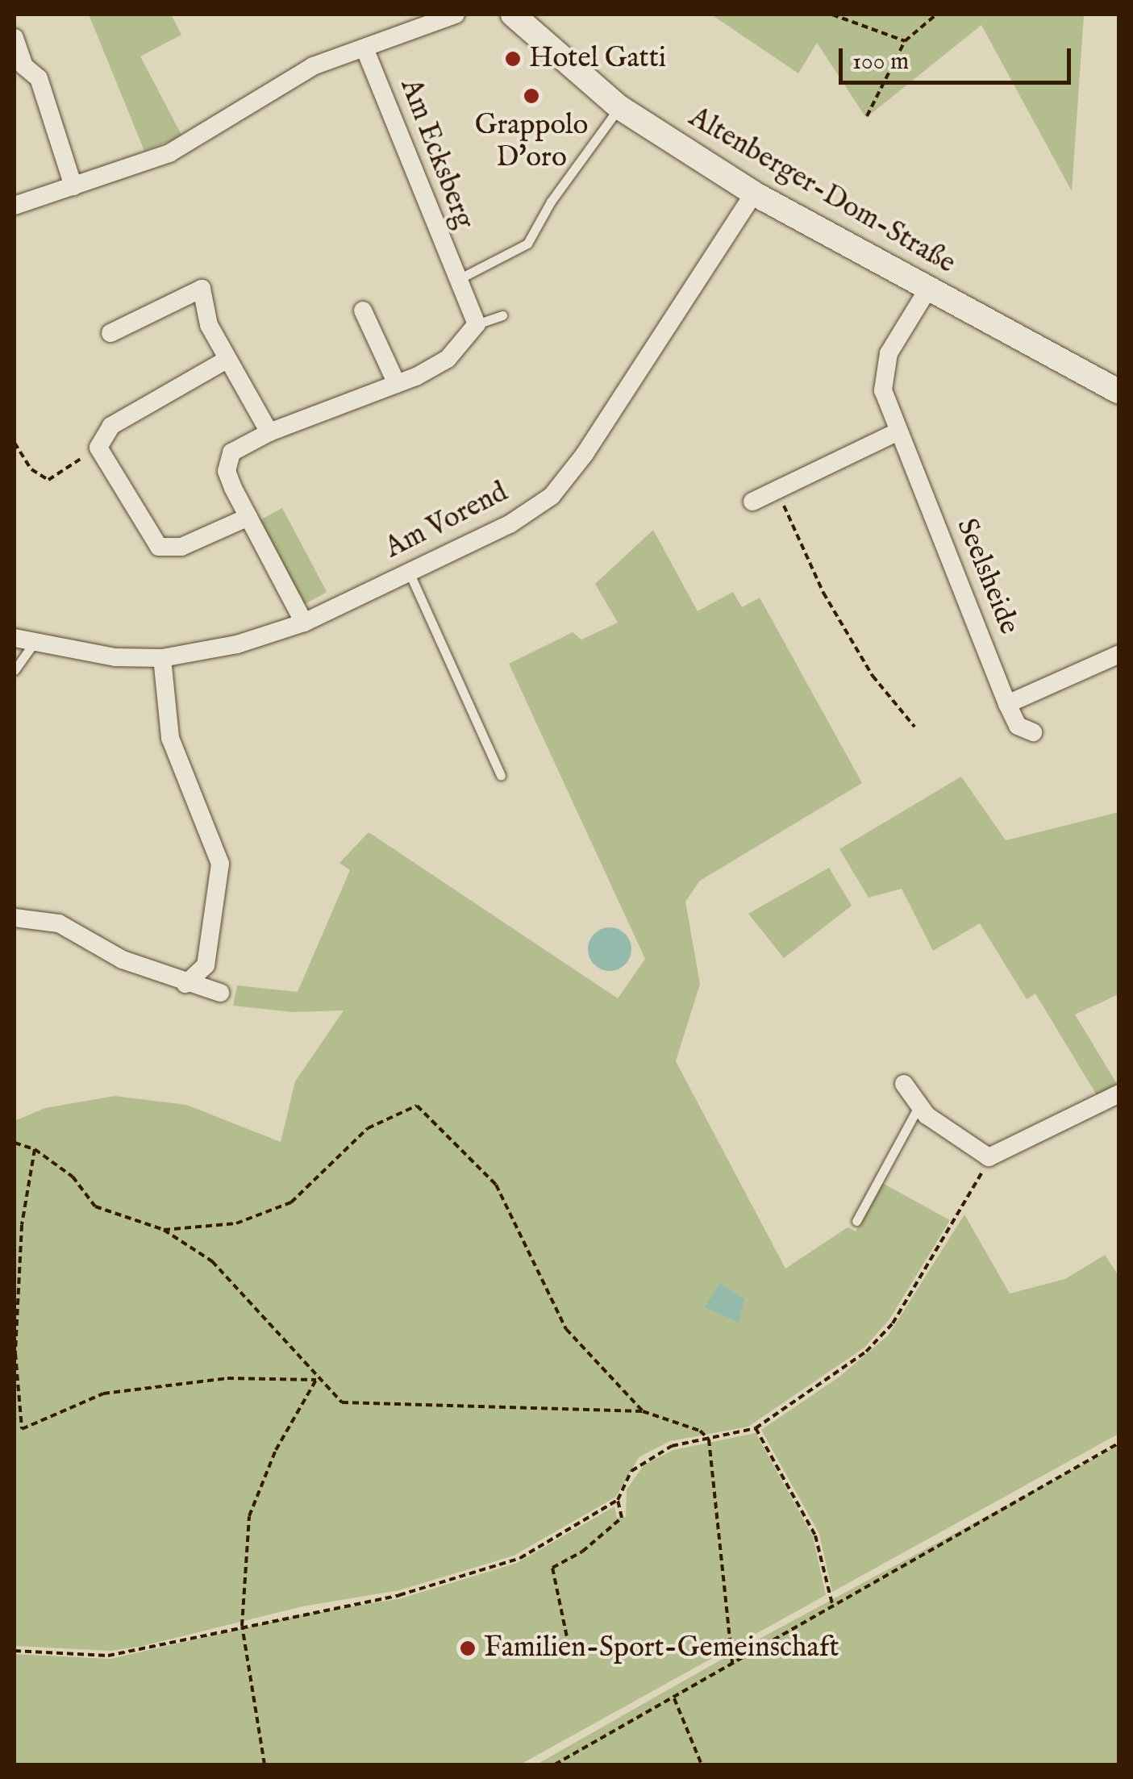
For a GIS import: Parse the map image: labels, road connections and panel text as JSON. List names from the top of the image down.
{
  "streets": {
    "main road": ["Altenberger-Dom-Straße"],
    "street": ["Am Ecksberg", "Am Vorend", "Seelsheide"]
  },
  "crossings": [
    ["Altenberger-Dom-Straße", "Am Vorend"],
    ["Altenberger-Dom-Straße", "Seelsheide"]
  ],
  "places": ["Hotel Gatti", "Grappolo D'oro", "Familien-Sport-Gemeinschaft"],
  "scale_bar": "100 m"
}
